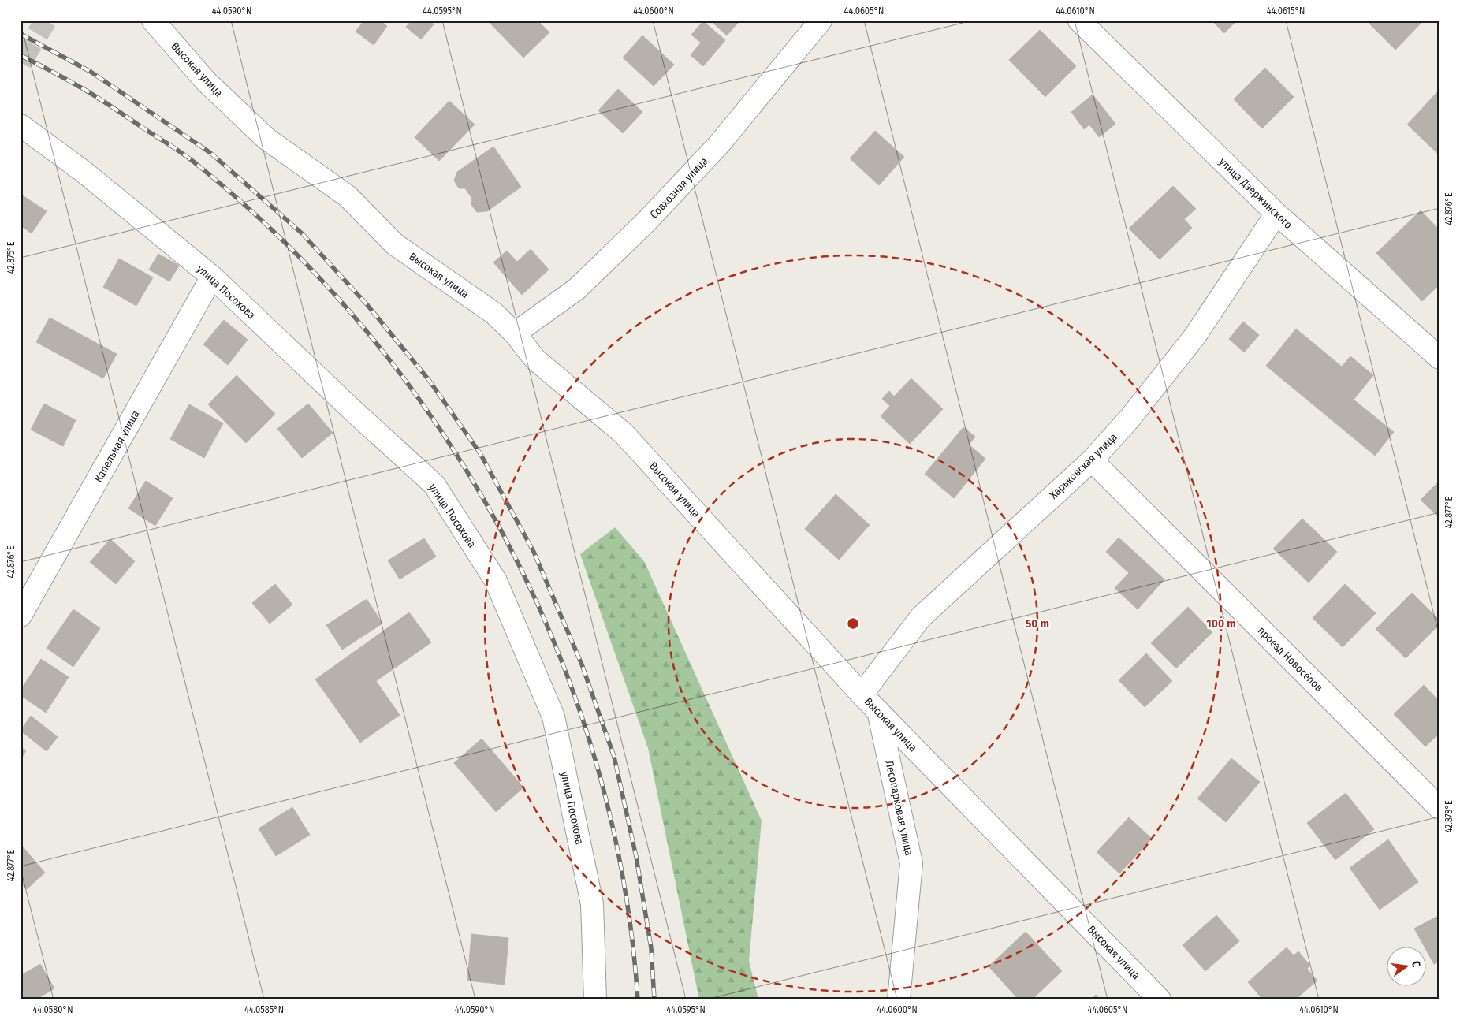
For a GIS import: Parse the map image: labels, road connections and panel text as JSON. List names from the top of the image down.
{
  "streets": {
    "street": [
      "Высокая улица",
      "Совхозная улица",
      "улица Дзержинского",
      "улица Посохова",
      "Капельная улица",
      "Харьковская улица",
      "проезд Новосёлов",
      "Лесопарковая улица"
    ]
  },
  "crossings": [
    ["Высокая улица", "Совхозная улица"],
    ["Высокая улица", "Харьковская улица"],
    ["Высокая улица", "Лесопарковая улица"],
    ["улица Дзержинского", "Харьковская улица"],
    ["улица Посохова", "Капельная улица"],
    ["Харьковская улица", "проезд Новосёлов"]
  ],
  "north": "right",
  "coordinates": [
    "44.0590°N",
    "44.0595°N",
    "44.0600°N",
    "44.0605°N",
    "44.0610°N",
    "44.0615°N",
    "42.876°E",
    "42.875°E",
    "42.877°E",
    "42.878°E",
    "44.0580°N",
    "44.0585°N"
  ],
  "rings": ["50 m", "100 m"]
}
